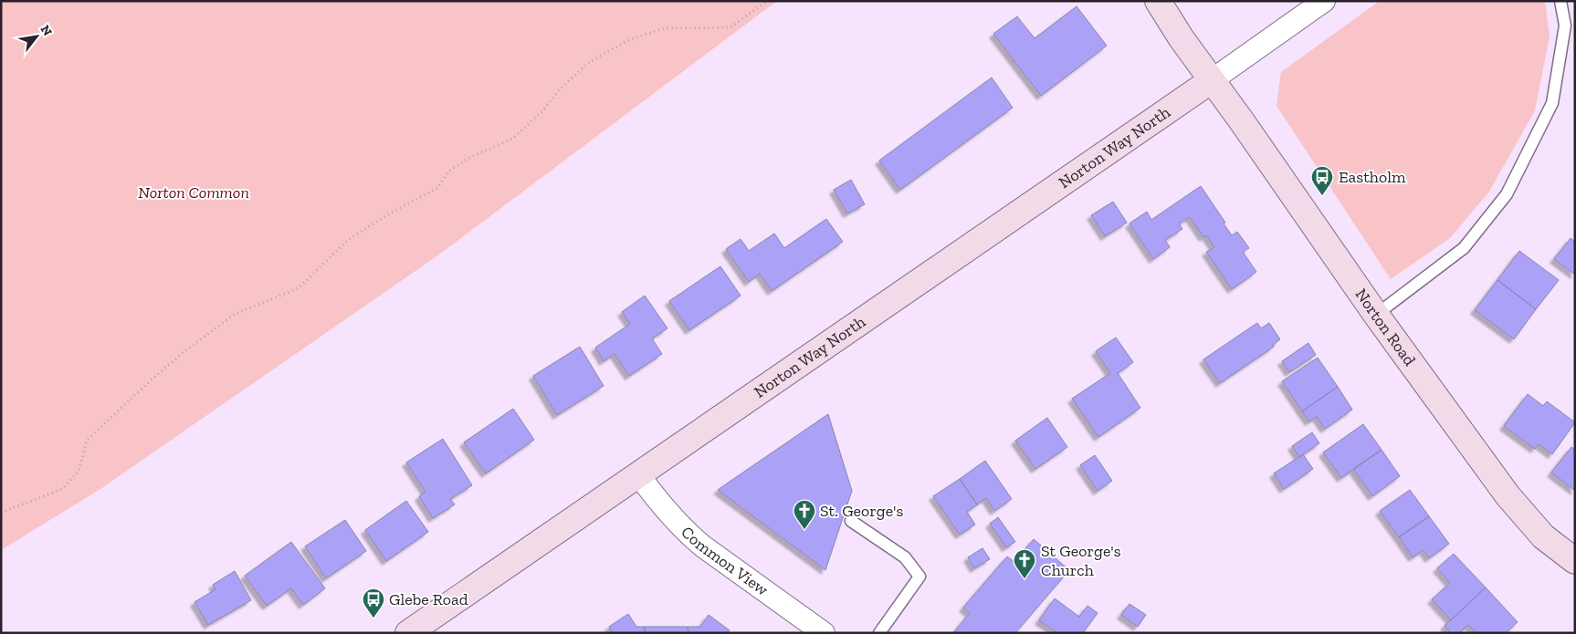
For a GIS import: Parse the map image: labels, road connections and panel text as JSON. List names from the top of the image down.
{
  "streets": {
    "street": ["Norton Way North", "Norton Road", "Common View"]
  },
  "crossings": [
    ["Norton Way North", "Norton Road"],
    ["Norton Way North", "Common View"]
  ],
  "parks": ["Norton Common"],
  "places": {
    "bus stop": ["Eastholm", "Glebe Road"],
    "church": ["St. George's", "St George's Church"]
  },
  "north": "top right"
}
